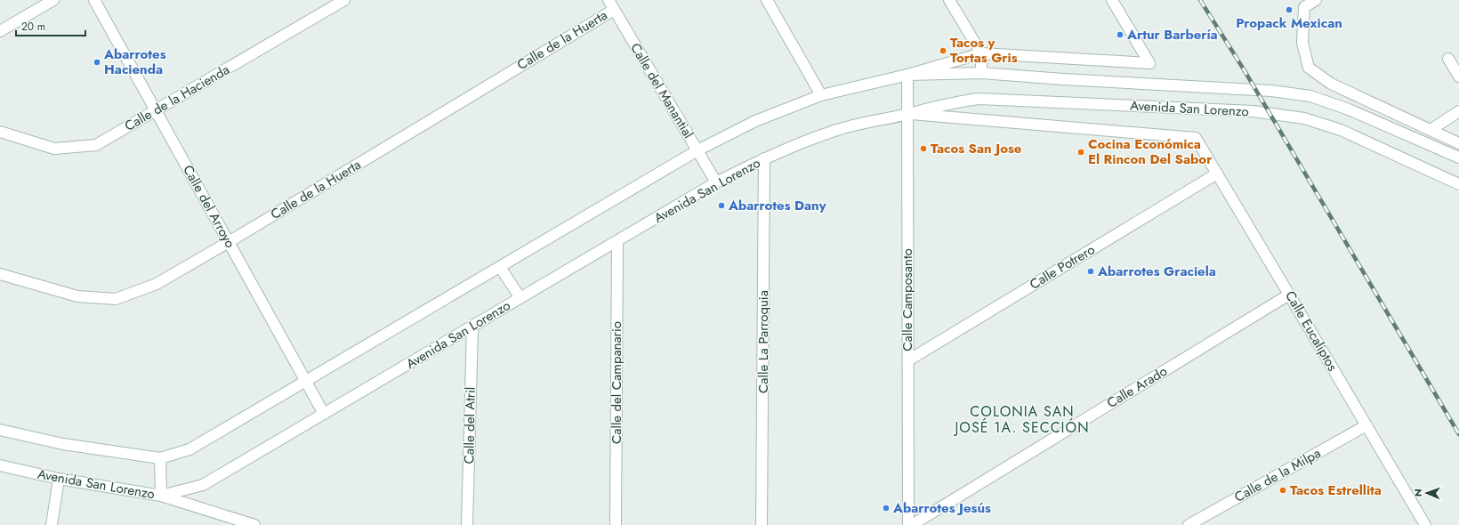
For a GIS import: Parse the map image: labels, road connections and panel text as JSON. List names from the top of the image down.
{
  "streets": {
    "street": [
      "Calle de la Huerta",
      "Calle del Manantial",
      "Calle de la Hacienda",
      "Avenida San Lorenzo",
      "Calle del Arroyo",
      "Calle Potrero",
      "Calle Camposanto",
      "Calle Eucaliptos",
      "Calle La Parroquia",
      "Calle del Campanario",
      "Calle Arado",
      "Calle del Atril",
      "Calle de la Milpa"
    ]
  },
  "crossings": [
    ["Calle de la Huerta", "Calle del Manantial"],
    ["Calle de la Huerta", "Calle del Arroyo"],
    ["Calle del Manantial", "Avenida San Lorenzo"],
    ["Calle de la Hacienda", "Calle del Arroyo"],
    ["Avenida San Lorenzo", "Calle del Arroyo"],
    ["Avenida San Lorenzo", "Calle Camposanto"],
    ["Avenida San Lorenzo", "Calle Eucaliptos"],
    ["Avenida San Lorenzo", "Calle La Parroquia"],
    ["Avenida San Lorenzo", "Calle del Campanario"],
    ["Avenida San Lorenzo", "Calle del Atril"],
    ["Calle Potrero", "Calle Camposanto"],
    ["Calle Potrero", "Calle Eucaliptos"],
    ["Calle Eucaliptos", "Calle Arado"],
    ["Calle Eucaliptos", "Calle de la Milpa"]
  ],
  "districts": ["COLONIA SAN JOSÉ 1A. SECCIÓN"],
  "places": [
    "Propack Mexican",
    "Artur Barbería",
    "Tacos y Tortas Gris",
    "Abarrotes Hacienda",
    "Tacos San Jose",
    "Cocina Económica El Rincon Del Sabor",
    "Abarrotes Dany",
    "Abarrotes Graciela",
    "Tacos Estrellita",
    "Abarrotes Jesús"
  ],
  "scale_bar": "20 m",
  "north": "left"
}
